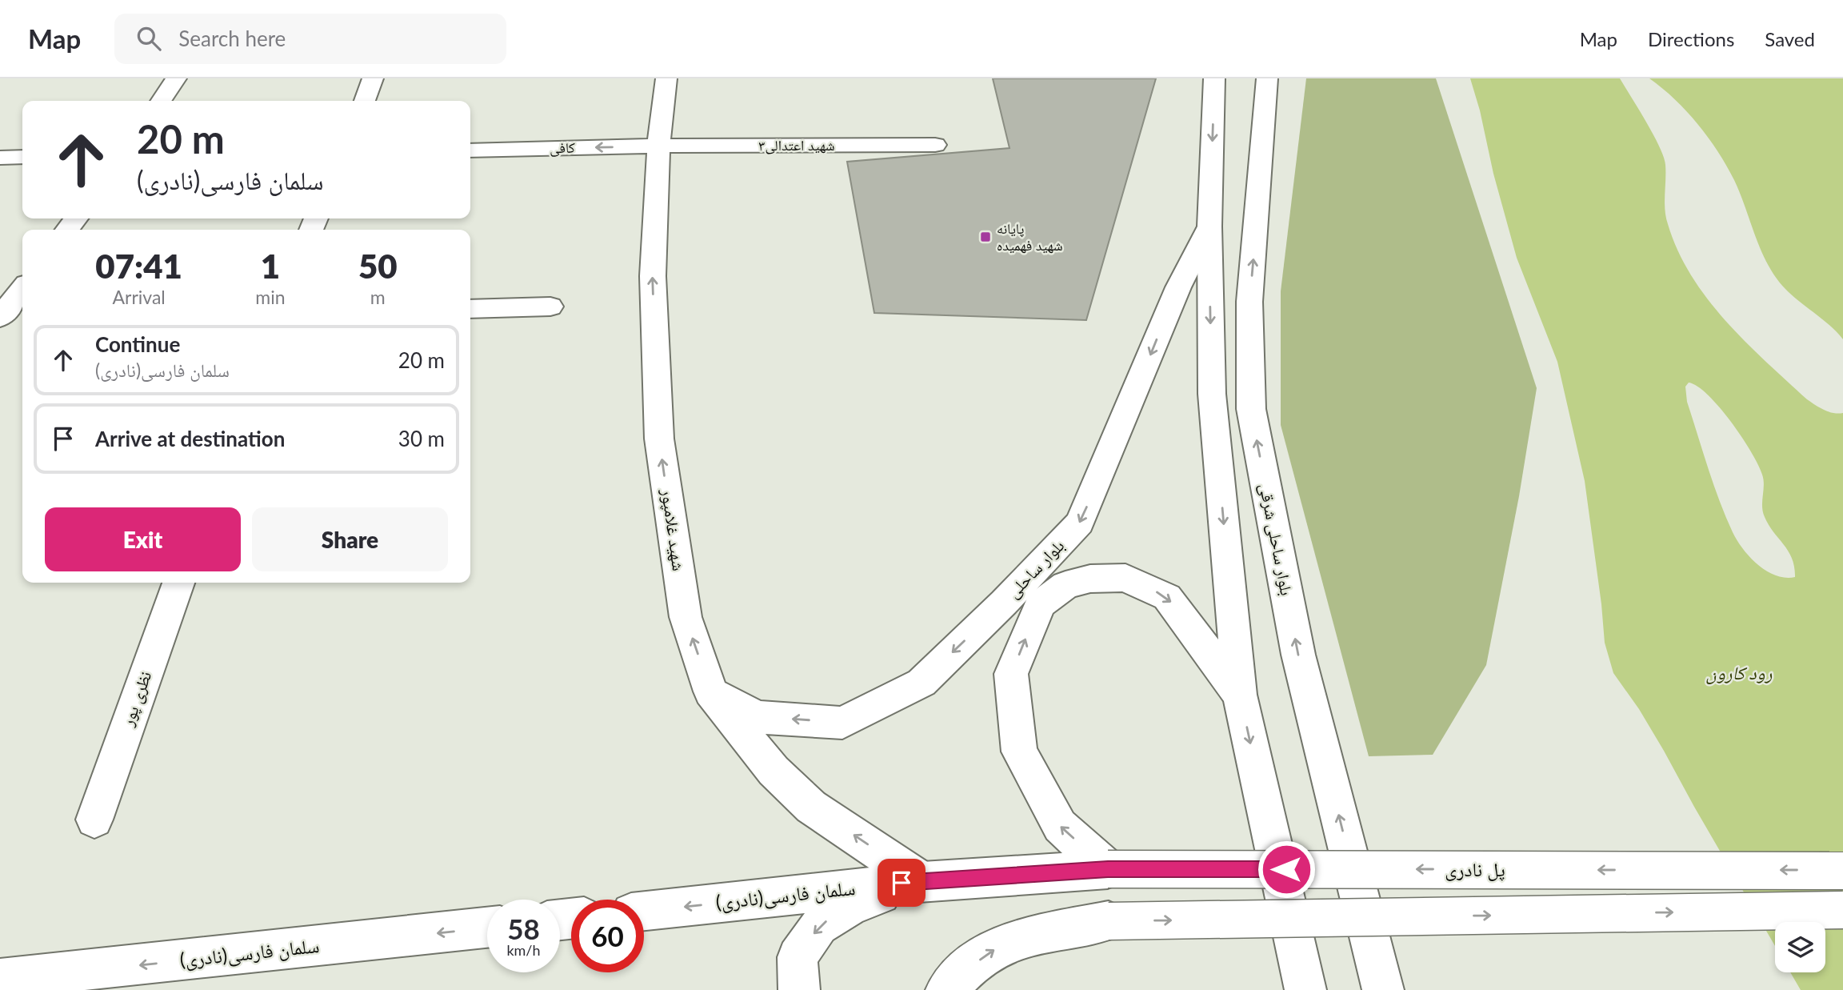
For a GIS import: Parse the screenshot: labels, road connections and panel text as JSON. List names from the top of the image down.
{
  "streets": {
    "main road": [
      "شهید اعتدالی۳",
      "کافی",
      "شهید غلامپور",
      "بلوار ساحلی شرقی",
      "بلوار ساحلی",
      "نظری پور",
      "پل نادری",
      "سلمان فارسی(نادری)"
    ]
  },
  "crossings": [
    ["شهید اعتدالی۳", "کافی"],
    ["شهید اعتدالی۳", "شهید غلامپور"],
    ["کافی", "شهید غلامپور"],
    ["شهید غلامپور", "بلوار ساحلی"],
    ["شهید غلامپور", "سلمان فارسی(نادری)"],
    ["پل نادری", "سلمان فارسی(نادری)"]
  ],
  "one_way": ["شهید غلامپور", "بلوار ساحلی", "سلمان فارسی(نادری)"],
  "water": ["رود کارون"],
  "places": {
    "transit": ["پایانه شهید فهمیده"]
  },
  "page": {
    "header": "Map",
    "search": "Search here",
    "nav": ["Map", "Directions", "Saved"],
    "turn": ["20 m", "سلمان فارسی(نادری)"],
    "eta": [
      "07:41",
      "Arrival",
      "1",
      "min",
      "50",
      "m"
    ],
    "list": [
      {
        "name": "Continue",
        "note": "سلمان فارسی(نادری)",
        "value": "20 m"
      },
      {
        "name": "Arrive at destination",
        "value": "30 m"
      }
    ],
    "buttons": ["Exit", "Share"],
    "speed": "58 km/h",
    "limit": "60"
  }
}
